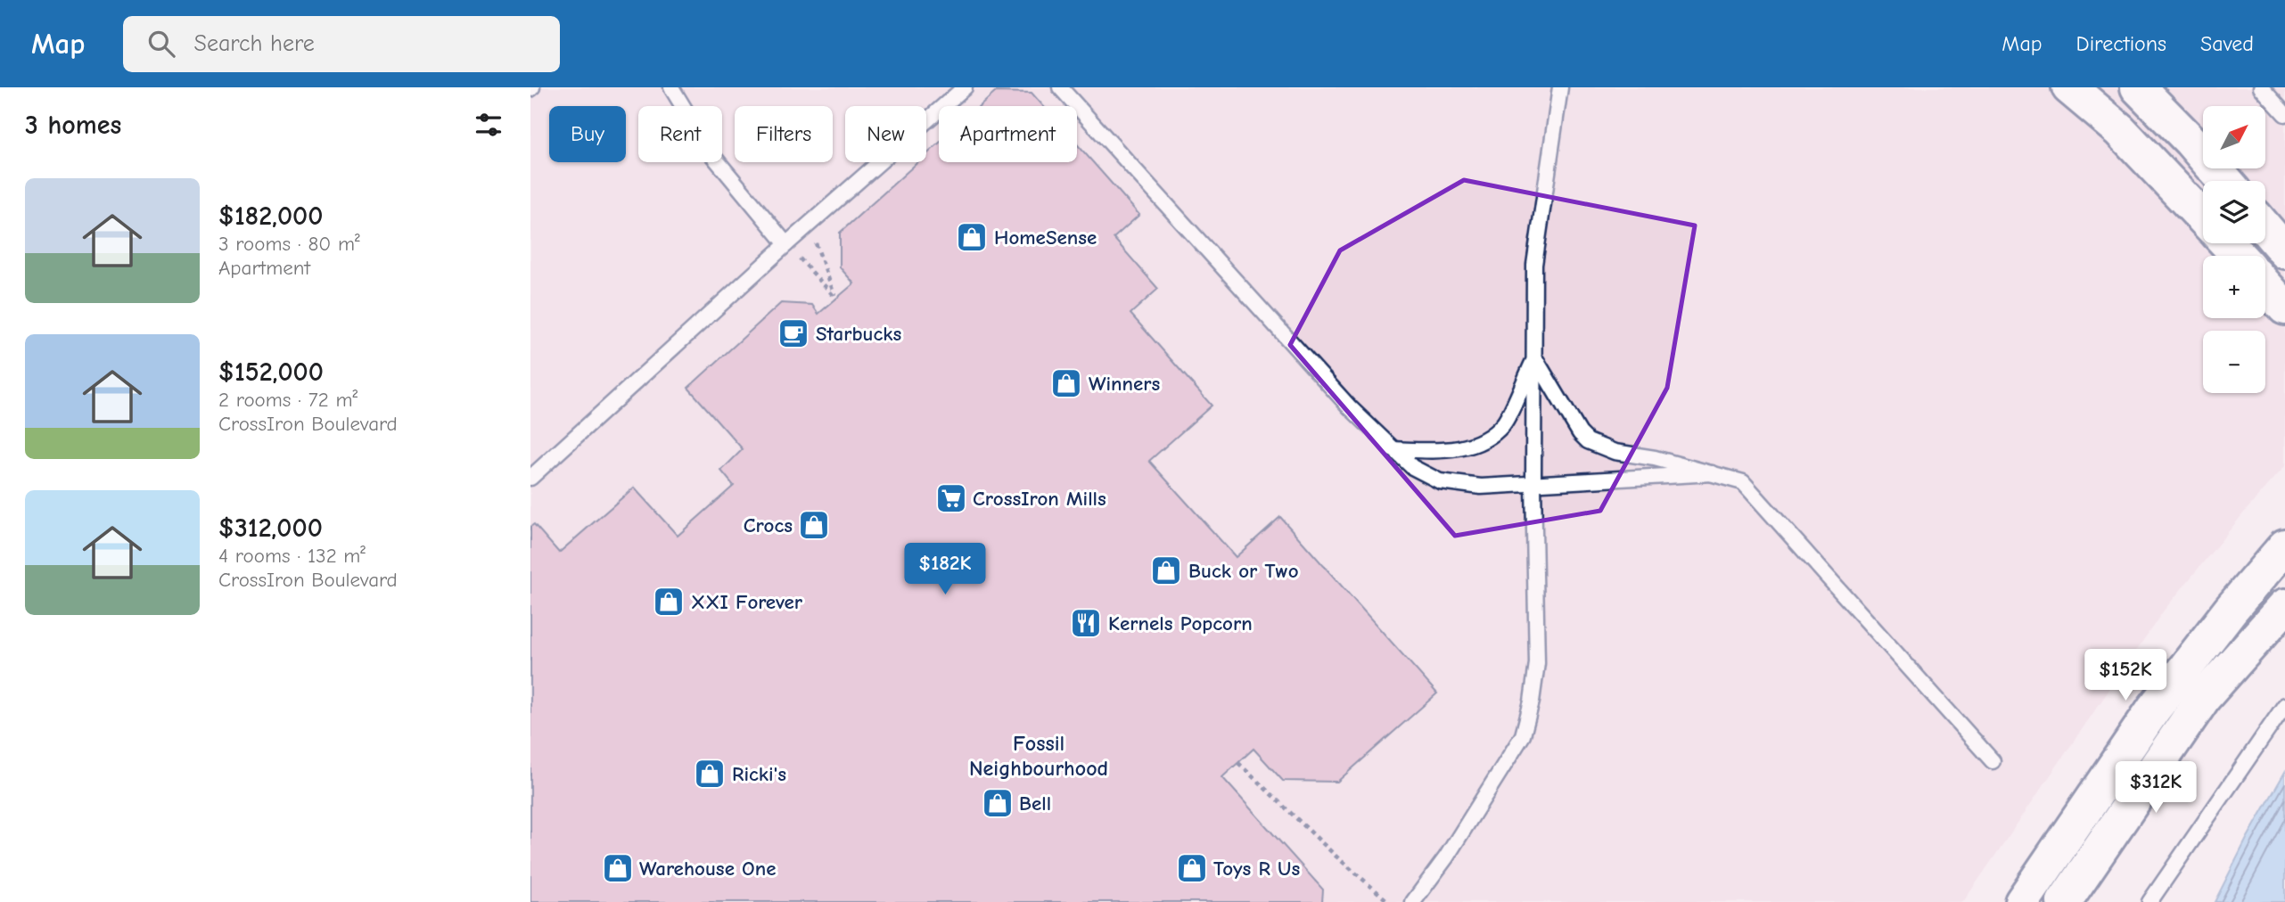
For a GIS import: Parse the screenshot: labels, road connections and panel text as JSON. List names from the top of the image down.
{
  "districts": ["Fossil Neighbourhood"],
  "places": {
    "shop": [
      "HomeSense",
      "Winners",
      "Crocs",
      "Buck or Two",
      "XXI Forever",
      "Ricki's",
      "Bell",
      "Warehouse One",
      "Toys R Us"
    ],
    "cafe": ["Starbucks"],
    "supermarket": ["CrossIron Mills"],
    "restaurant": ["Kernels Popcorn"]
  },
  "north": "top right",
  "page": {
    "header": "Map",
    "search": "Search here",
    "nav": ["Map", "Directions", "Saved"],
    "heading": "3 homes",
    "map_buttons": ["+", "−"],
    "chip": [
      "Buy",
      "Rent",
      "Filters",
      "New",
      "Apartment"
    ],
    "list": [
      {
        "name": "$182,000",
        "note": "3 rooms · 80 m² · Apartment"
      },
      {
        "name": "$152,000",
        "note": "2 rooms · 72 m² · CrossIron Boulevard"
      },
      {
        "name": "$312,000",
        "note": "4 rooms · 132 m² · CrossIron Boulevard"
      }
    ],
    "price": ["$182K", "$152K", "$312K"]
  }
}
